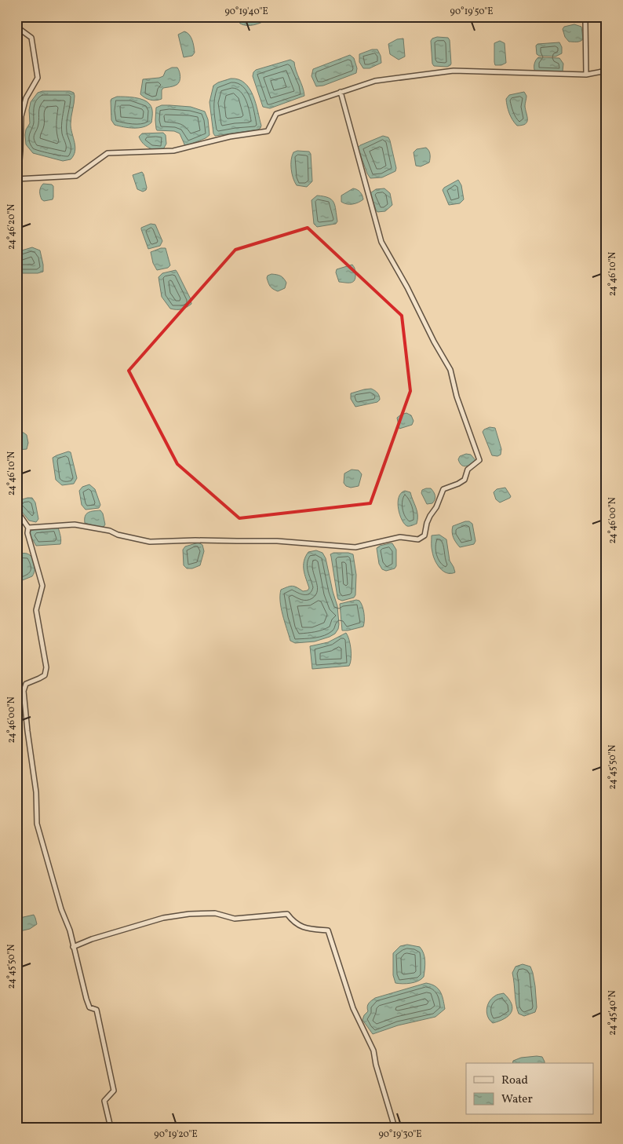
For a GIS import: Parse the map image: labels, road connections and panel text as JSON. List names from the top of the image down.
{
  "legend": ["Road", "Water"],
  "coordinates": [
    "90°19'40\"E",
    "90°19'50\"E",
    "24°46'20\"N",
    "24°46'10\"N",
    "24°46'00\"N",
    "24°45'50\"N",
    "24°45'40\"N",
    "90°19'20\"E",
    "90°19'30\"E"
  ]
}
